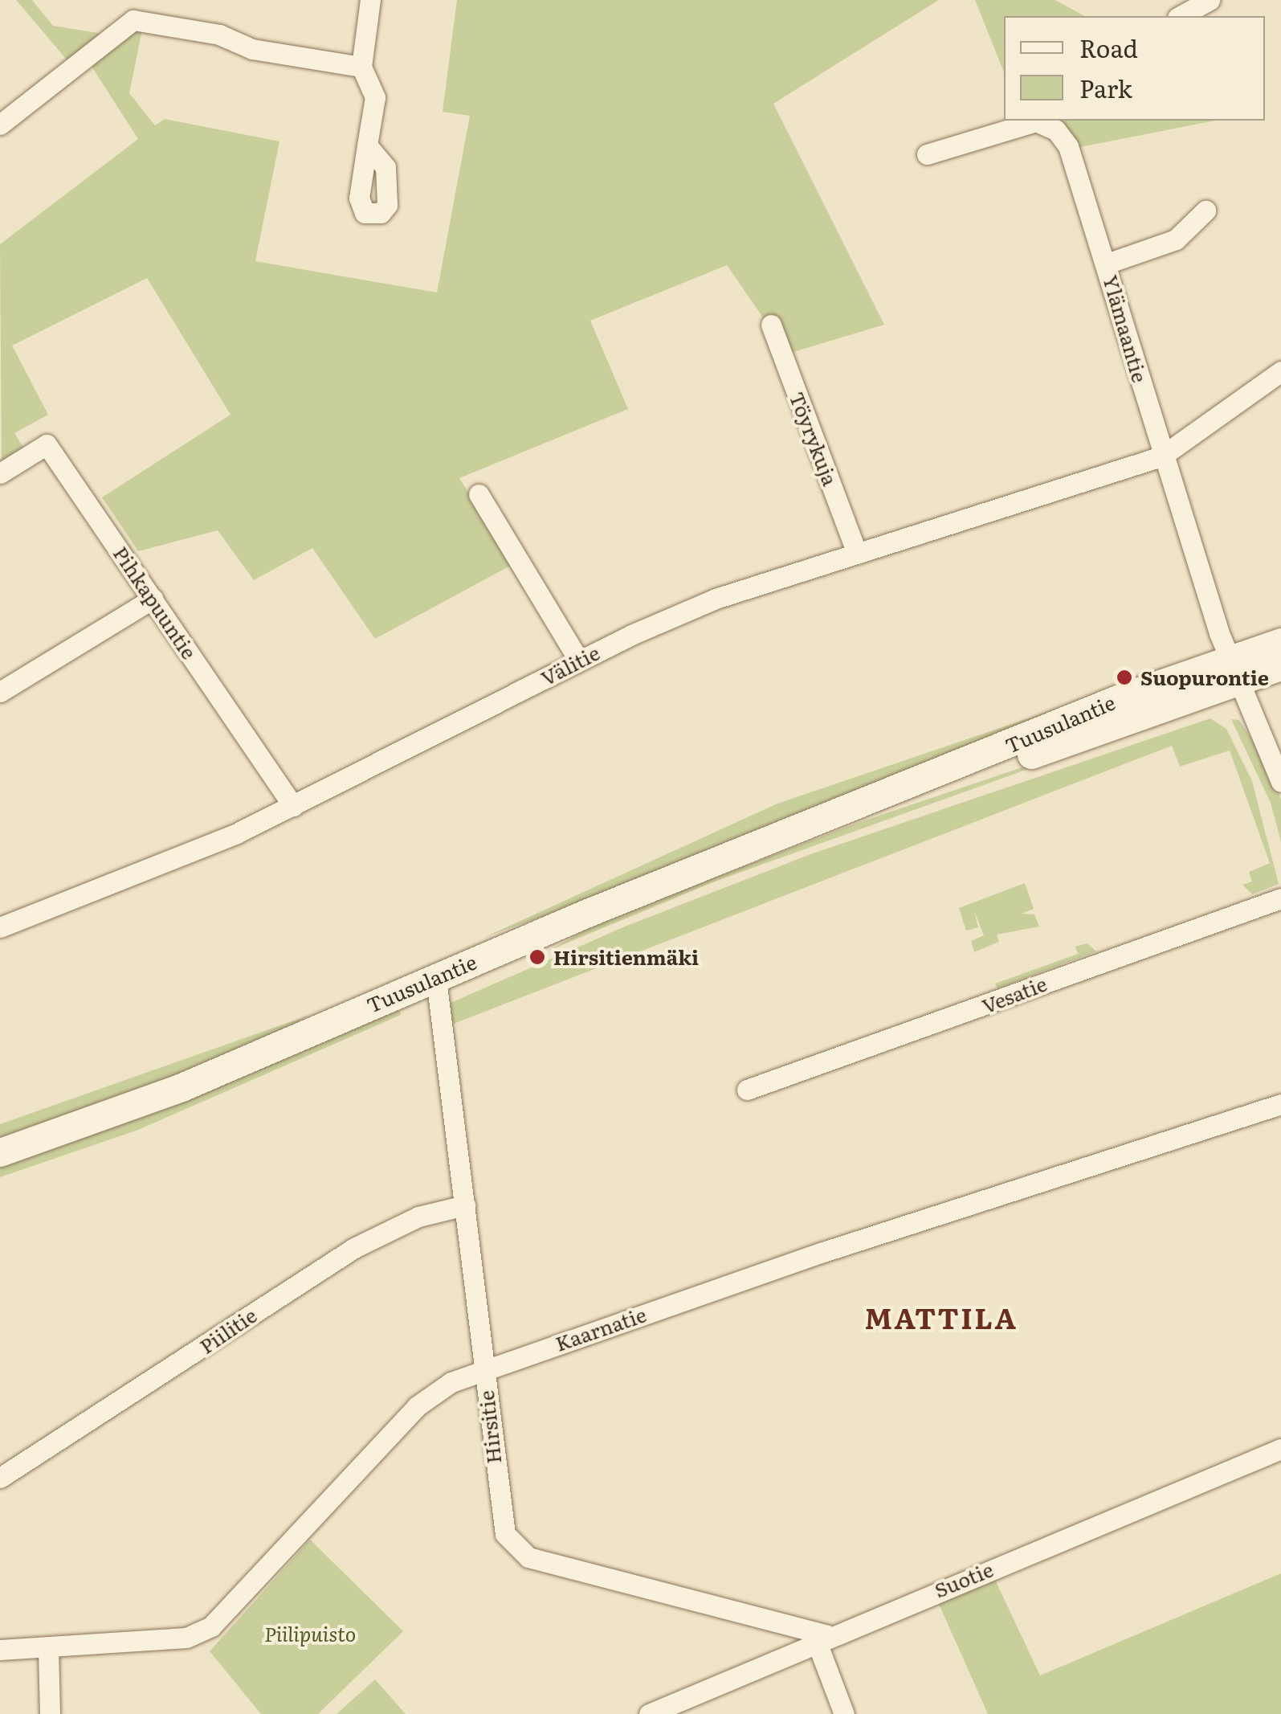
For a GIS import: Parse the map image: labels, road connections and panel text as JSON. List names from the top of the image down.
{
  "streets": {
    "main road": ["Tuusulantie"],
    "street": [
      "Ylämaantie",
      "Töyrykuja",
      "Pihkapuuntie",
      "Välitie",
      "Vesatie",
      "Kaarnatie",
      "Piilitie",
      "Hirsitie",
      "Suotie"
    ]
  },
  "crossings": [
    ["Ylämaantie", "Välitie"],
    ["Ylämaantie", "Tuusulantie"],
    ["Töyrykuja", "Välitie"],
    ["Pihkapuuntie", "Välitie"],
    ["Tuusulantie", "Hirsitie"],
    ["Kaarnatie", "Hirsitie"],
    ["Piilitie", "Hirsitie"],
    ["Hirsitie", "Suotie"]
  ],
  "districts": ["MATTILA"],
  "parks": ["Piilipuisto"],
  "places": ["Suopurontie", "Hirsitienmäki"],
  "legend": ["Road", "Park"]
}
